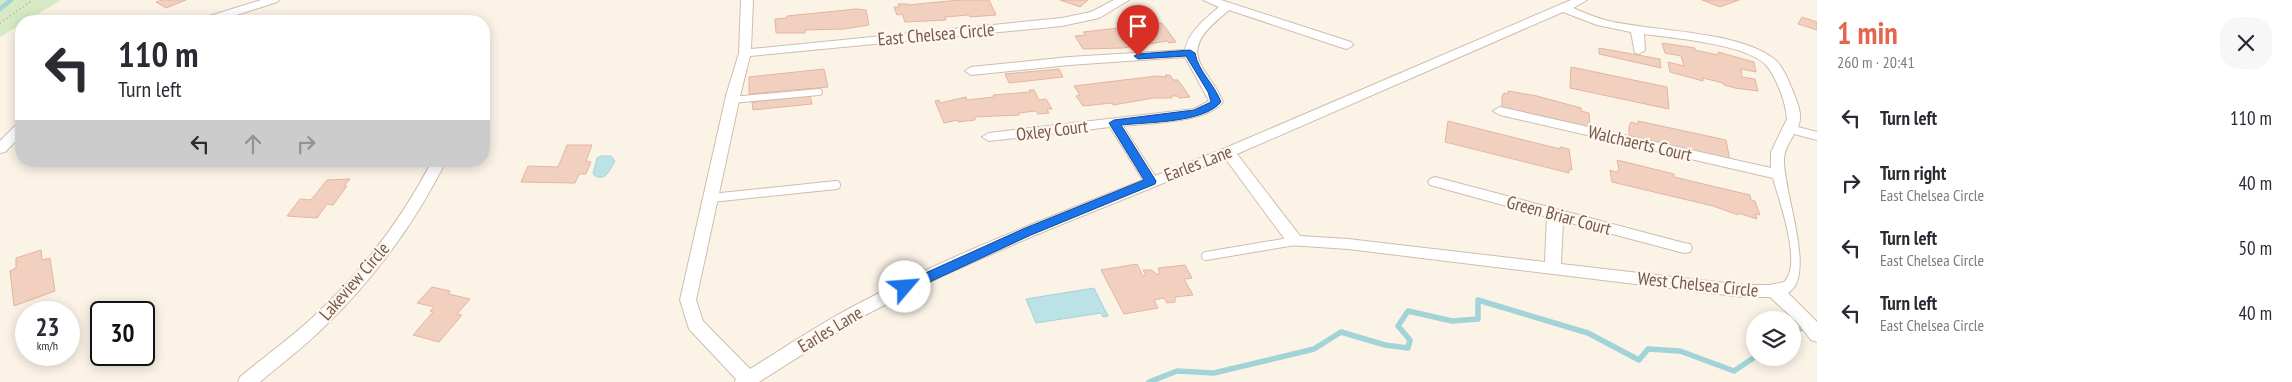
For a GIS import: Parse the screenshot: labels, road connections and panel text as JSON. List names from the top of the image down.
{
  "streets": {
    "street": [
      "East Chelsea Circle",
      "Oxley Court",
      "Walchaerts Court",
      "Earles Lane",
      "Green Briar Court",
      "Lakeview Circle",
      "West Chelsea Circle"
    ]
  },
  "crossings": [
    ["Walchaerts Court", "West Chelsea Circle"],
    ["Earles Lane", "West Chelsea Circle"]
  ],
  "page": {
    "heading": ["1 min", "260 m · 20:41"],
    "turn": ["110 m", "Turn left"],
    "list": [
      {
        "name": "Turn left",
        "value": "110 m"
      },
      {
        "name": "Turn right",
        "note": "East Chelsea Circle",
        "value": "40 m"
      },
      {
        "name": "Turn left",
        "note": "East Chelsea Circle",
        "value": "50 m"
      },
      {
        "name": "Turn left",
        "note": "East Chelsea Circle",
        "value": "40 m"
      }
    ],
    "speed": "23 km/h",
    "limit": "30"
  }
}
